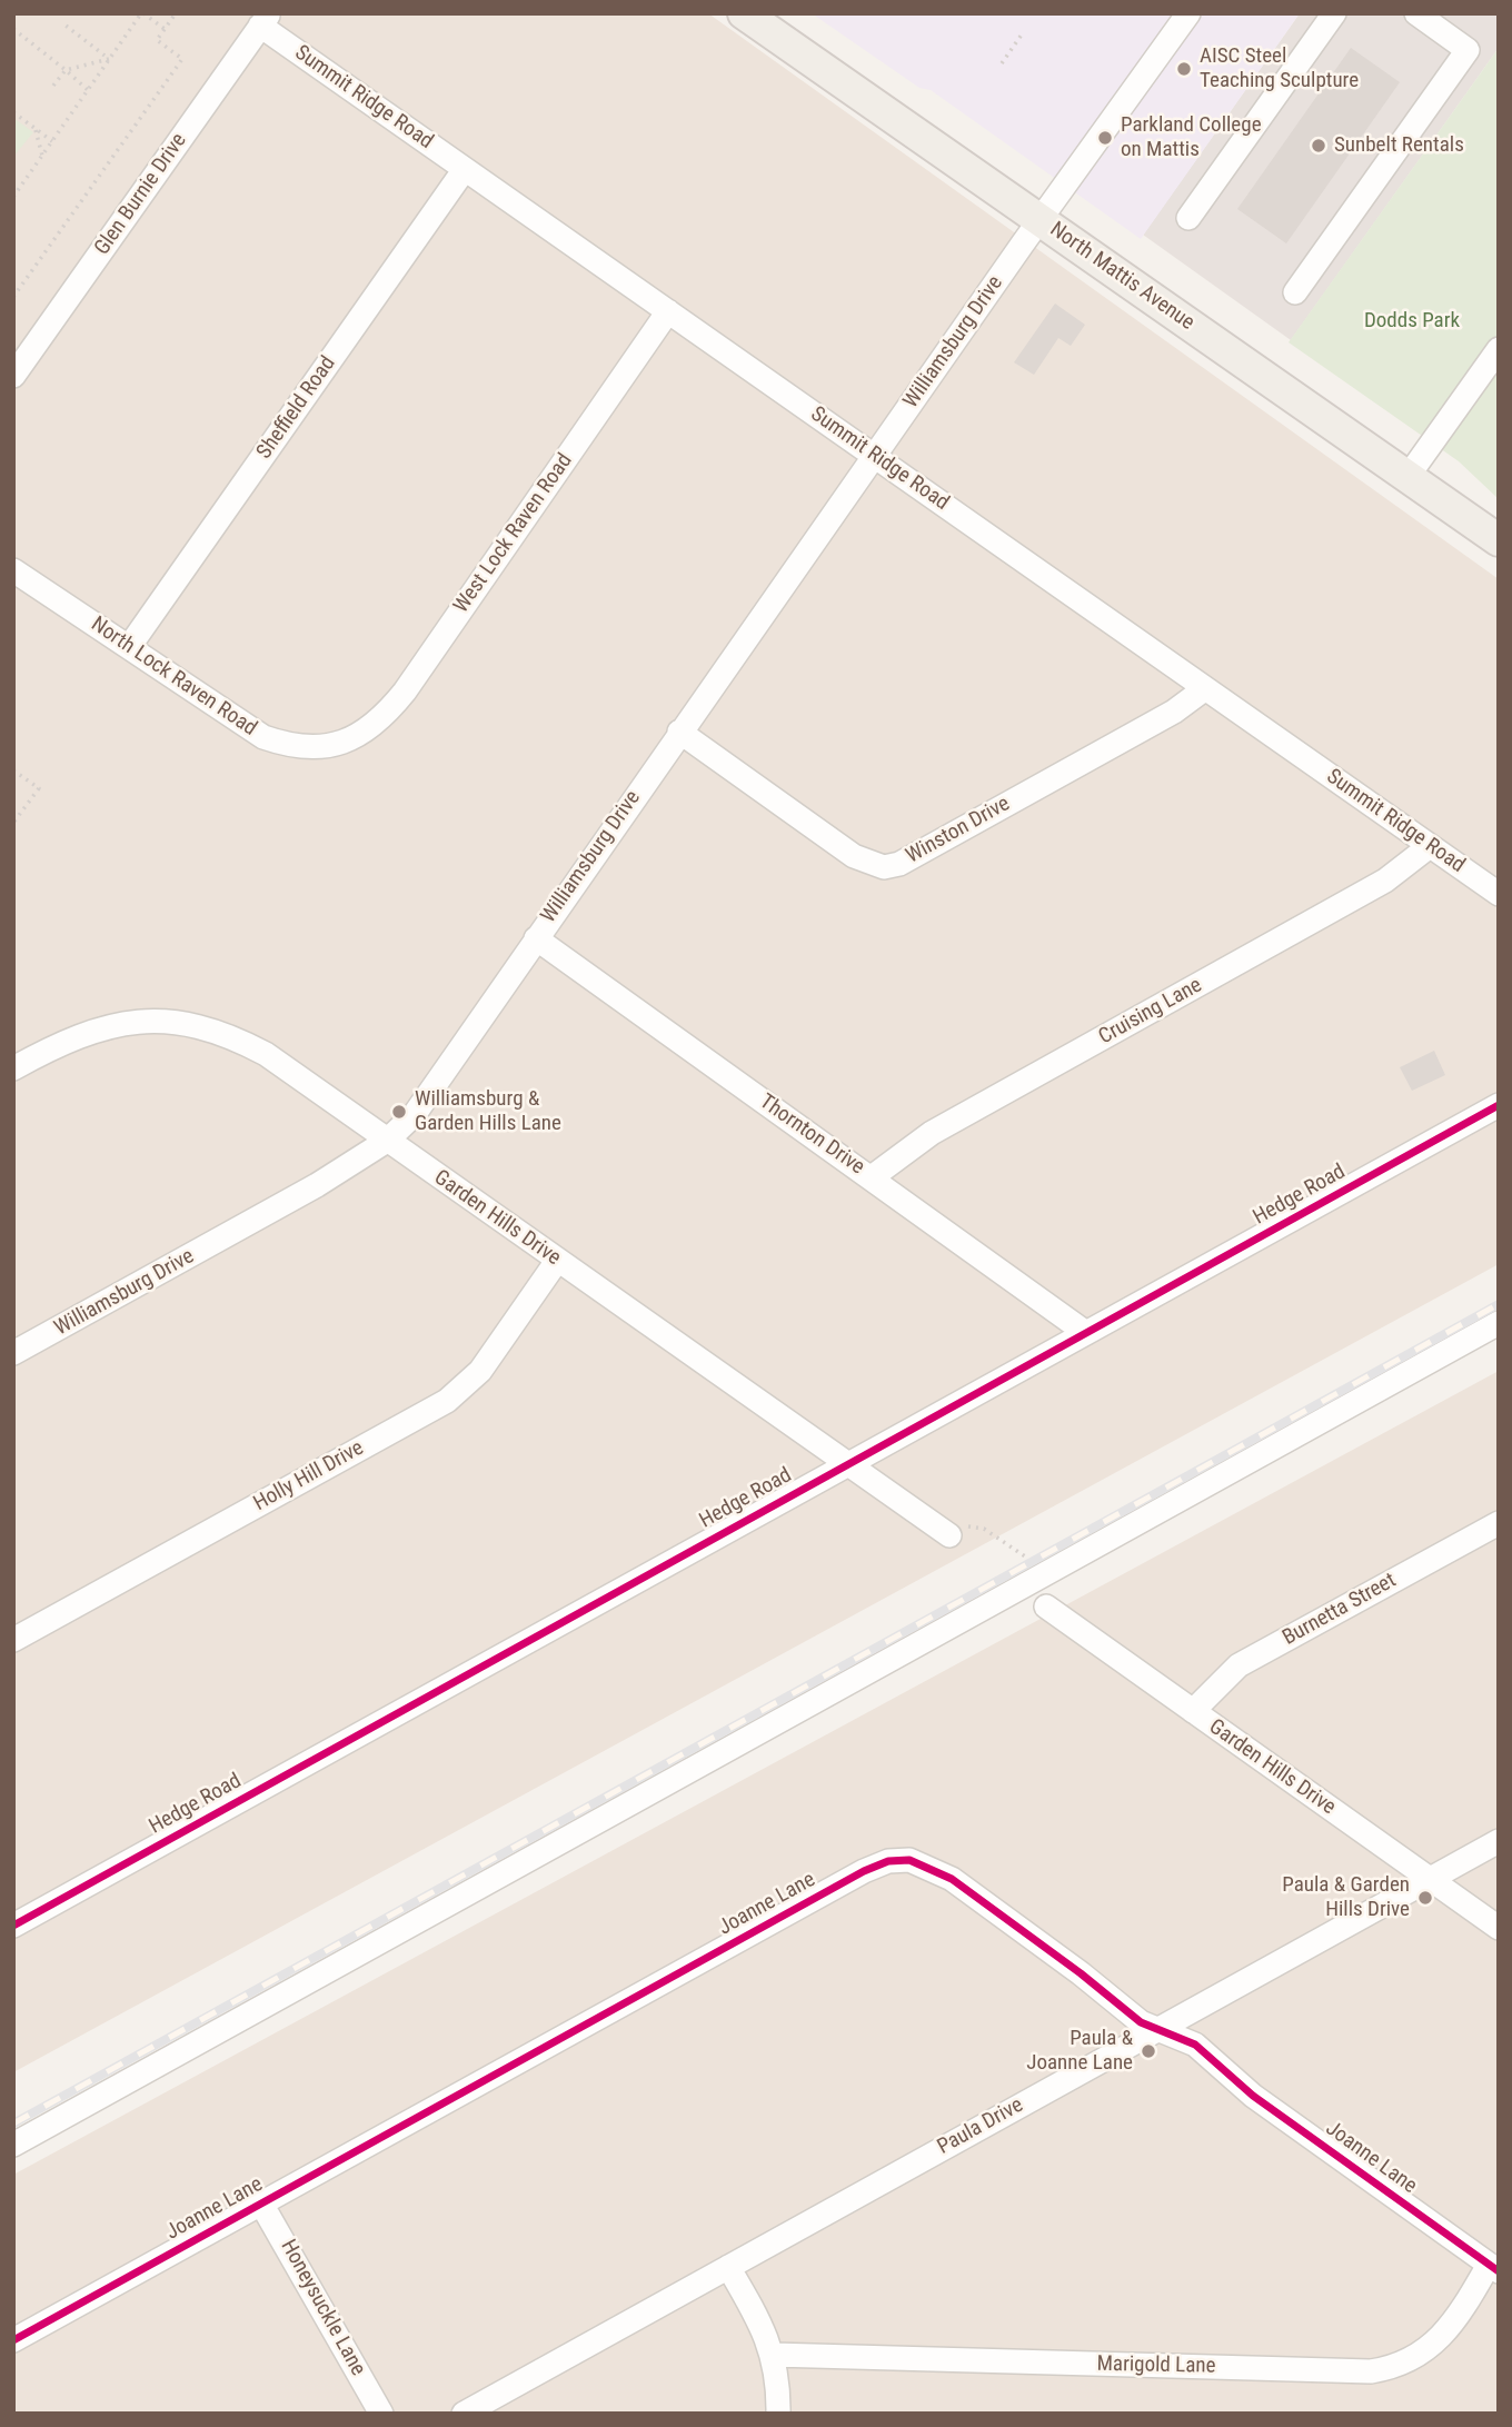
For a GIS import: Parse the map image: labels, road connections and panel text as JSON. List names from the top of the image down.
{
  "streets": {
    "main road": ["North Mattis Avenue"],
    "street": [
      "Summit Ridge Road",
      "Glen Burnie Drive",
      "Williamsburg Drive",
      "Sheffield Road",
      "West Lock Raven Road",
      "North Lock Raven Road",
      "Winston Drive",
      "Cruising Lane",
      "Thornton Drive",
      "Hedge Road",
      "Garden Hills Drive",
      "Holly Hill Drive",
      "Burnetta Street",
      "Joanne Lane",
      "Paula Drive",
      "Honeysuckle Lane",
      "Marigold Lane"
    ]
  },
  "crossings": [
    ["Summit Ridge Road", "Glen Burnie Drive"],
    ["Summit Ridge Road", "Williamsburg Drive"],
    ["Summit Ridge Road", "Sheffield Road"],
    ["Summit Ridge Road", "West Lock Raven Road"],
    ["Summit Ridge Road", "Winston Drive"],
    ["Summit Ridge Road", "Cruising Lane"],
    ["North Mattis Avenue", "Williamsburg Drive"],
    ["Williamsburg Drive", "Winston Drive"],
    ["Williamsburg Drive", "Thornton Drive"],
    ["Williamsburg Drive", "Garden Hills Drive"],
    ["Sheffield Road", "North Lock Raven Road"],
    ["West Lock Raven Road", "North Lock Raven Road"],
    ["Cruising Lane", "Thornton Drive"],
    ["Thornton Drive", "Hedge Road"],
    ["Hedge Road", "Garden Hills Drive"],
    ["Garden Hills Drive", "Holly Hill Drive"],
    ["Garden Hills Drive", "Burnetta Street"],
    ["Garden Hills Drive", "Paula Drive"],
    ["Joanne Lane", "Paula Drive"],
    ["Joanne Lane", "Honeysuckle Lane"],
    ["Joanne Lane", "Marigold Lane"]
  ],
  "parks": ["Dodds Park"],
  "places": [
    "AISC Steel Teaching Sculpture",
    "Parkland College on Mattis",
    "Sunbelt Rentals",
    "Williamsburg & Garden Hills Lane",
    "Paula & Garden Hills Drive",
    "Paula & Joanne Lane"
  ]
}
